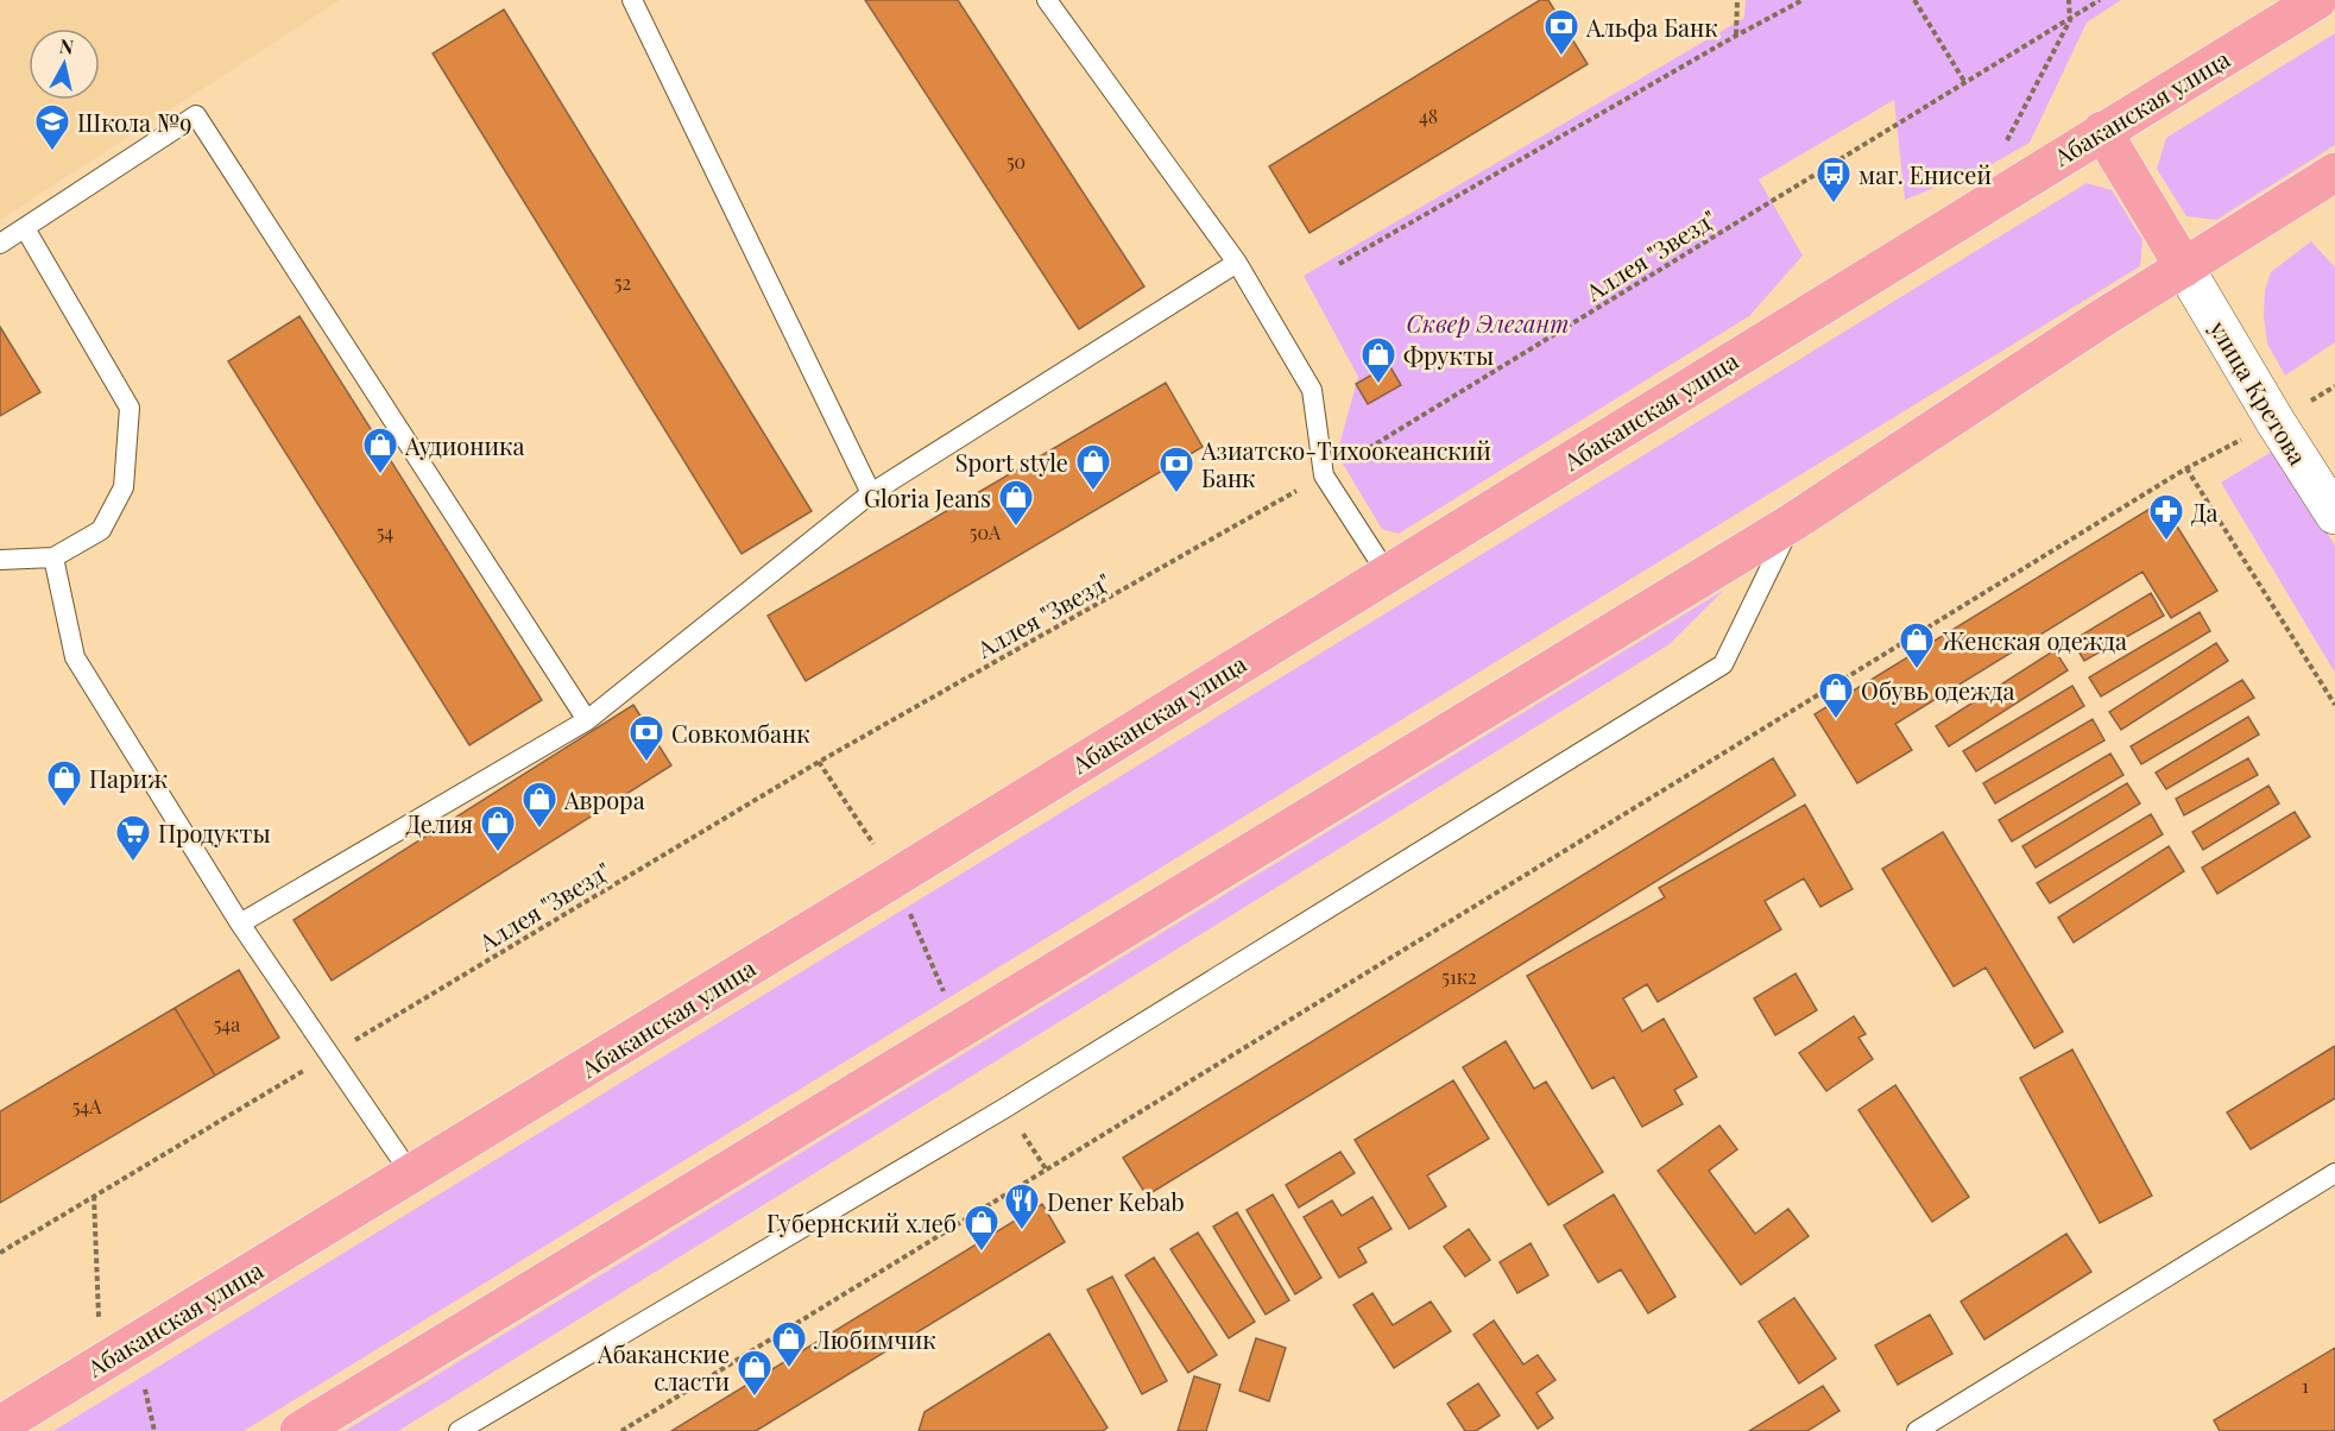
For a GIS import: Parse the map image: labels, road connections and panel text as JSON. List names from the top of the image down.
{
  "streets": {
    "main road": ["Абаканская улица"],
    "street": ["улица Кретова"],
    "path": ["Аллея \"Звезд\""]
  },
  "parks": ["Сквер Элегант"],
  "places": {
    "bank": ["Альфа Банк", "Азиатско-Тихоокеанский Банк", "Совкомбанк"],
    "school or university": ["Школа №9"],
    "bus stop": ["маг. Енисей"],
    "shop": [
      "Фрукты",
      "Аудионика",
      "Sport style",
      "Gloria Jeans",
      "Женская одежда",
      "Обувь одежда",
      "Париж",
      "Аврора",
      "Делия",
      "Губернский хлеб",
      "Любимчик",
      "Абаканские сласти"
    ],
    "pharmacy": ["Да"],
    "supermarket": ["Продукты"],
    "restaurant": ["Dener Kebab"]
  },
  "house_numbers": [
    "48",
    "50",
    "52",
    "54",
    "50А",
    "51к2",
    "54а",
    "54А",
    "1"
  ],
  "north": "top"
}
